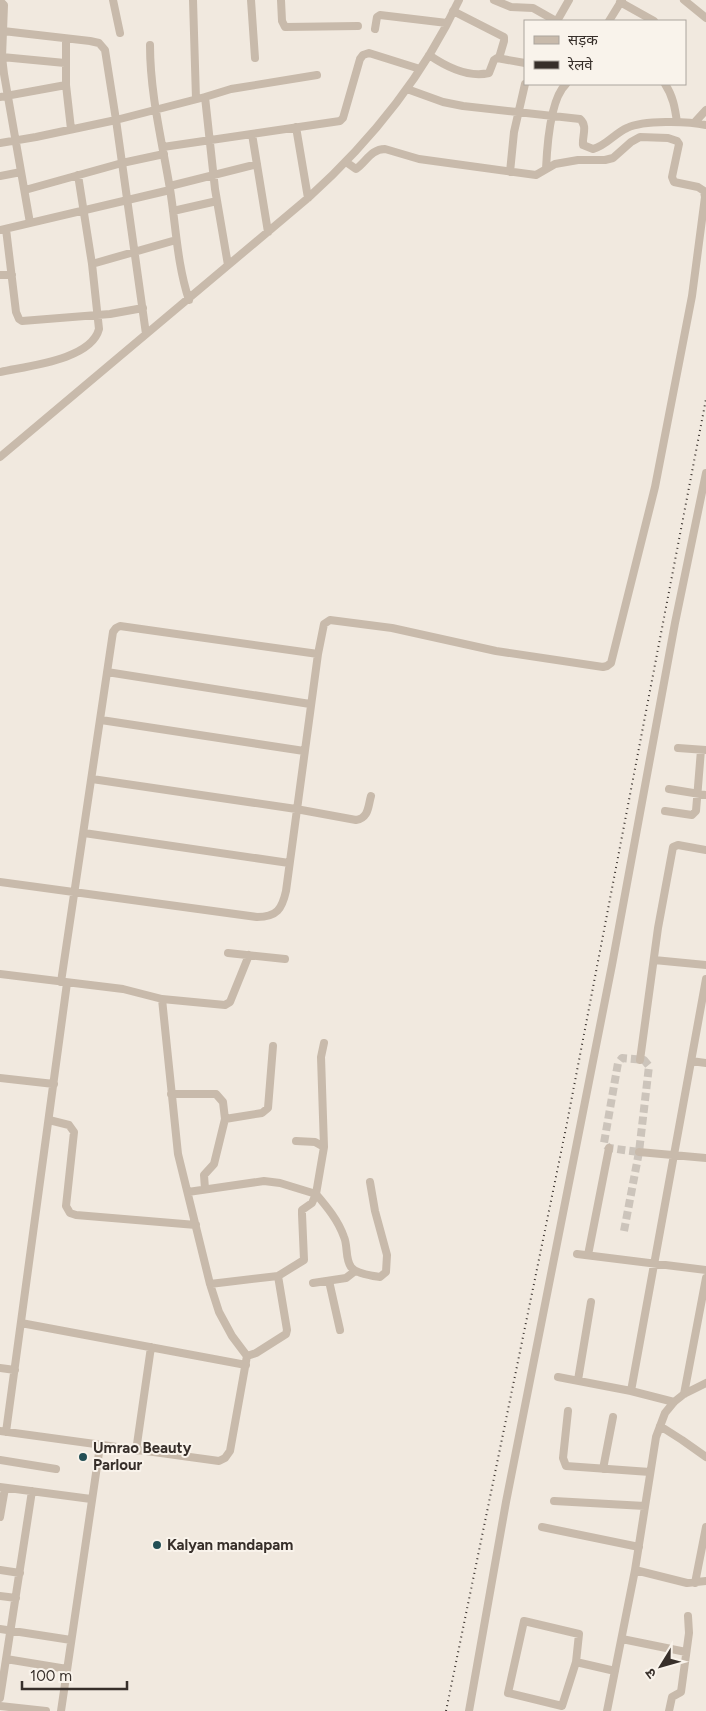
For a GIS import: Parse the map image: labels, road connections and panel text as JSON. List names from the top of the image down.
{
  "places": ["Umrao Beauty Parlour", "Kalyan mandapam"],
  "legend": ["सड़क", "रेलवे"],
  "scale_bar": "100 m",
  "north": "bottom left"
}
